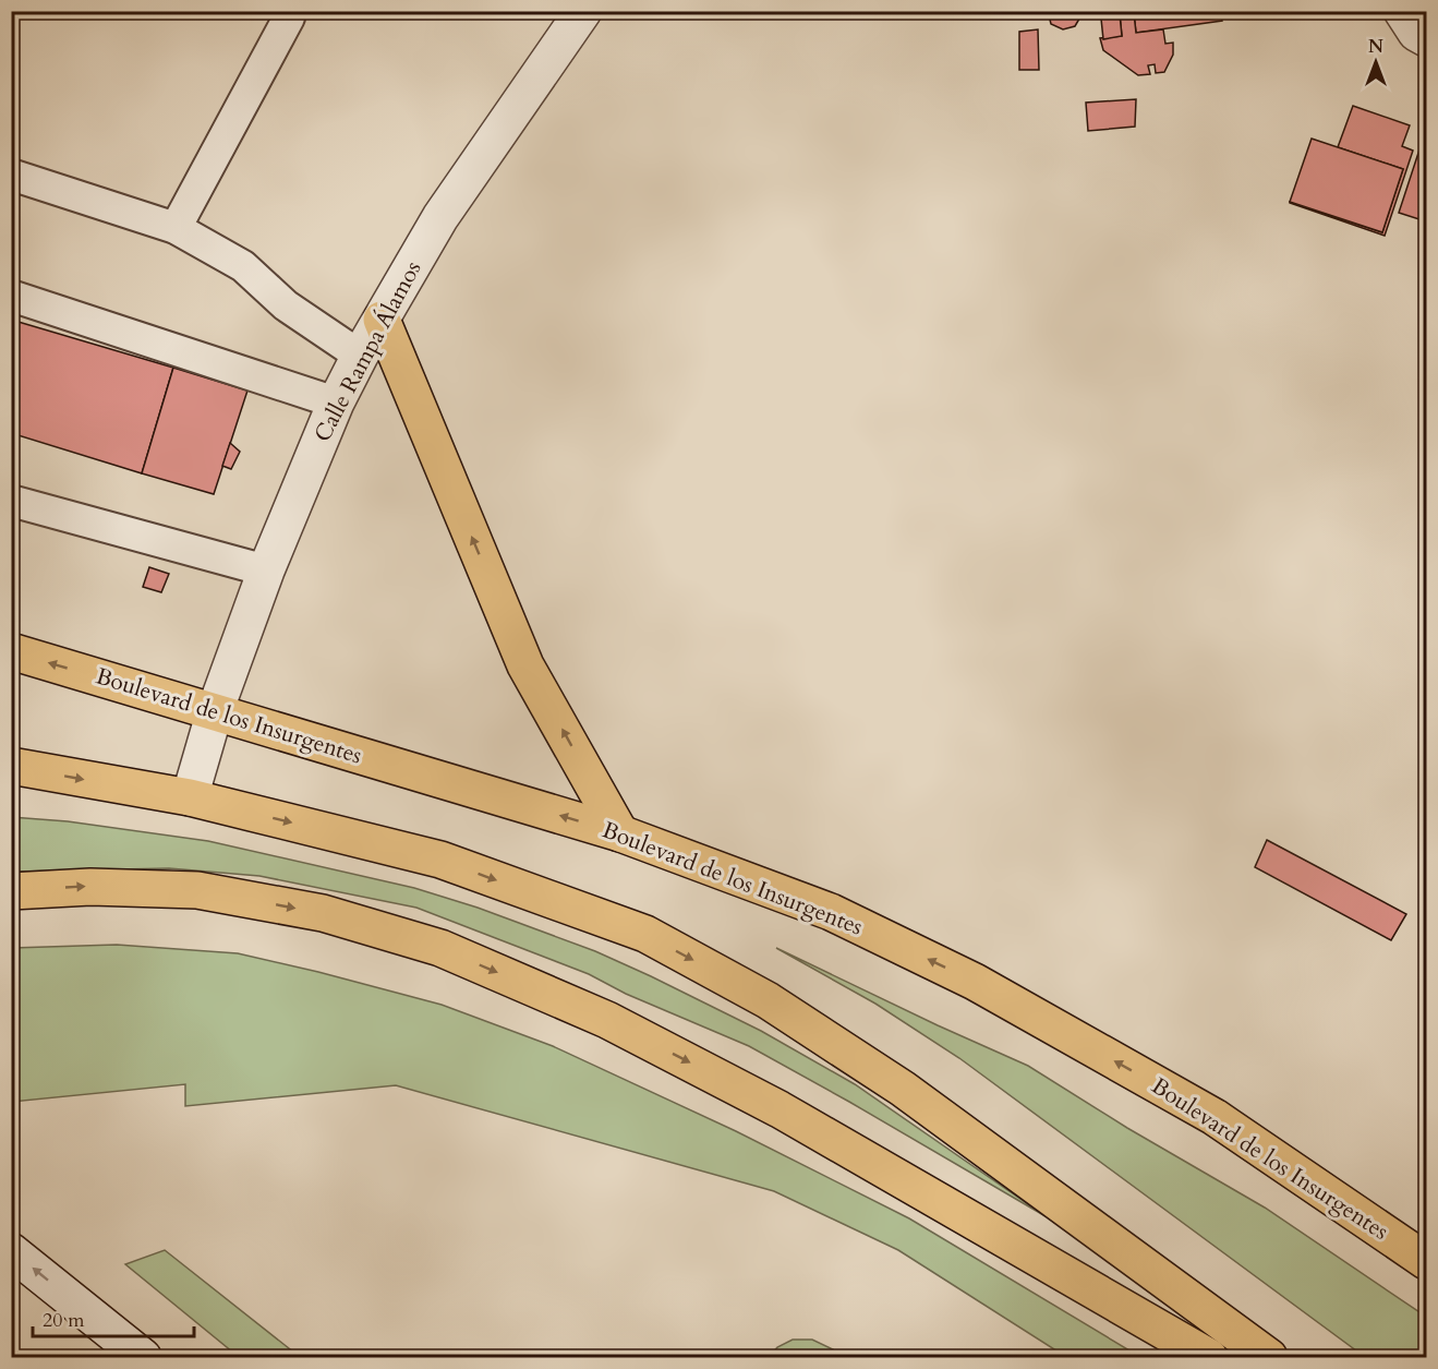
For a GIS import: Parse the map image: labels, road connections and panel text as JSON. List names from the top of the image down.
{
  "streets": {
    "main road": ["Boulevard de los Insurgentes"],
    "street": ["Calle Rampa Álamos"]
  },
  "crossings": [
    ["Calle Rampa Álamos", "Boulevard de los Insurgentes"]
  ],
  "scale_bar": "20 m",
  "north": "top"
}
